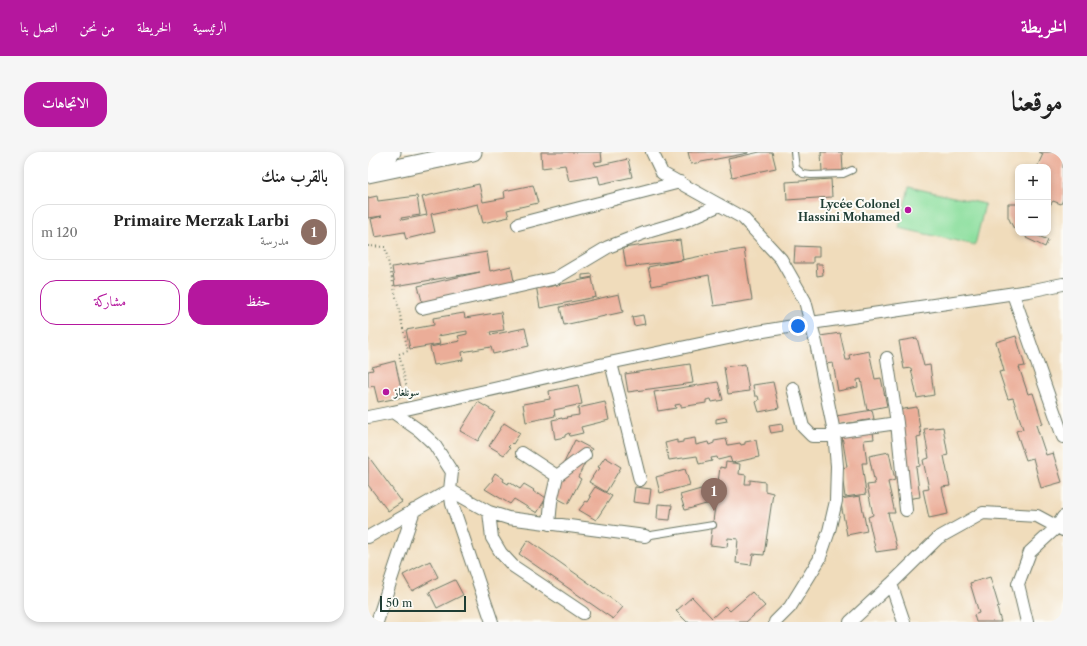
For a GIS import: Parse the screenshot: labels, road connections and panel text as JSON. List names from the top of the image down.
{
  "places": ["Lycée Colonel Hassini Mohamed", "سونلغاز"],
  "scale_bar": "50 m",
  "page": {
    "header": "الخريطة",
    "nav": [
      "الرئيسية",
      "الخريطة",
      "من نحن",
      "اتصل بنا"
    ],
    "title": "موقعنا",
    "buttons": [
      "الاتجاهات",
      ["حفظ", "مشاركة"]
    ],
    "heading": "بالقرب منك",
    "map_buttons": ["+", "−"],
    "list": [
      {
        "mark": "1",
        "name": "Primaire Merzak Larbi",
        "note": "مدرسة",
        "value": "120 m"
      }
    ],
    "pins": "1",
    "scale": "50 m"
  }
}
